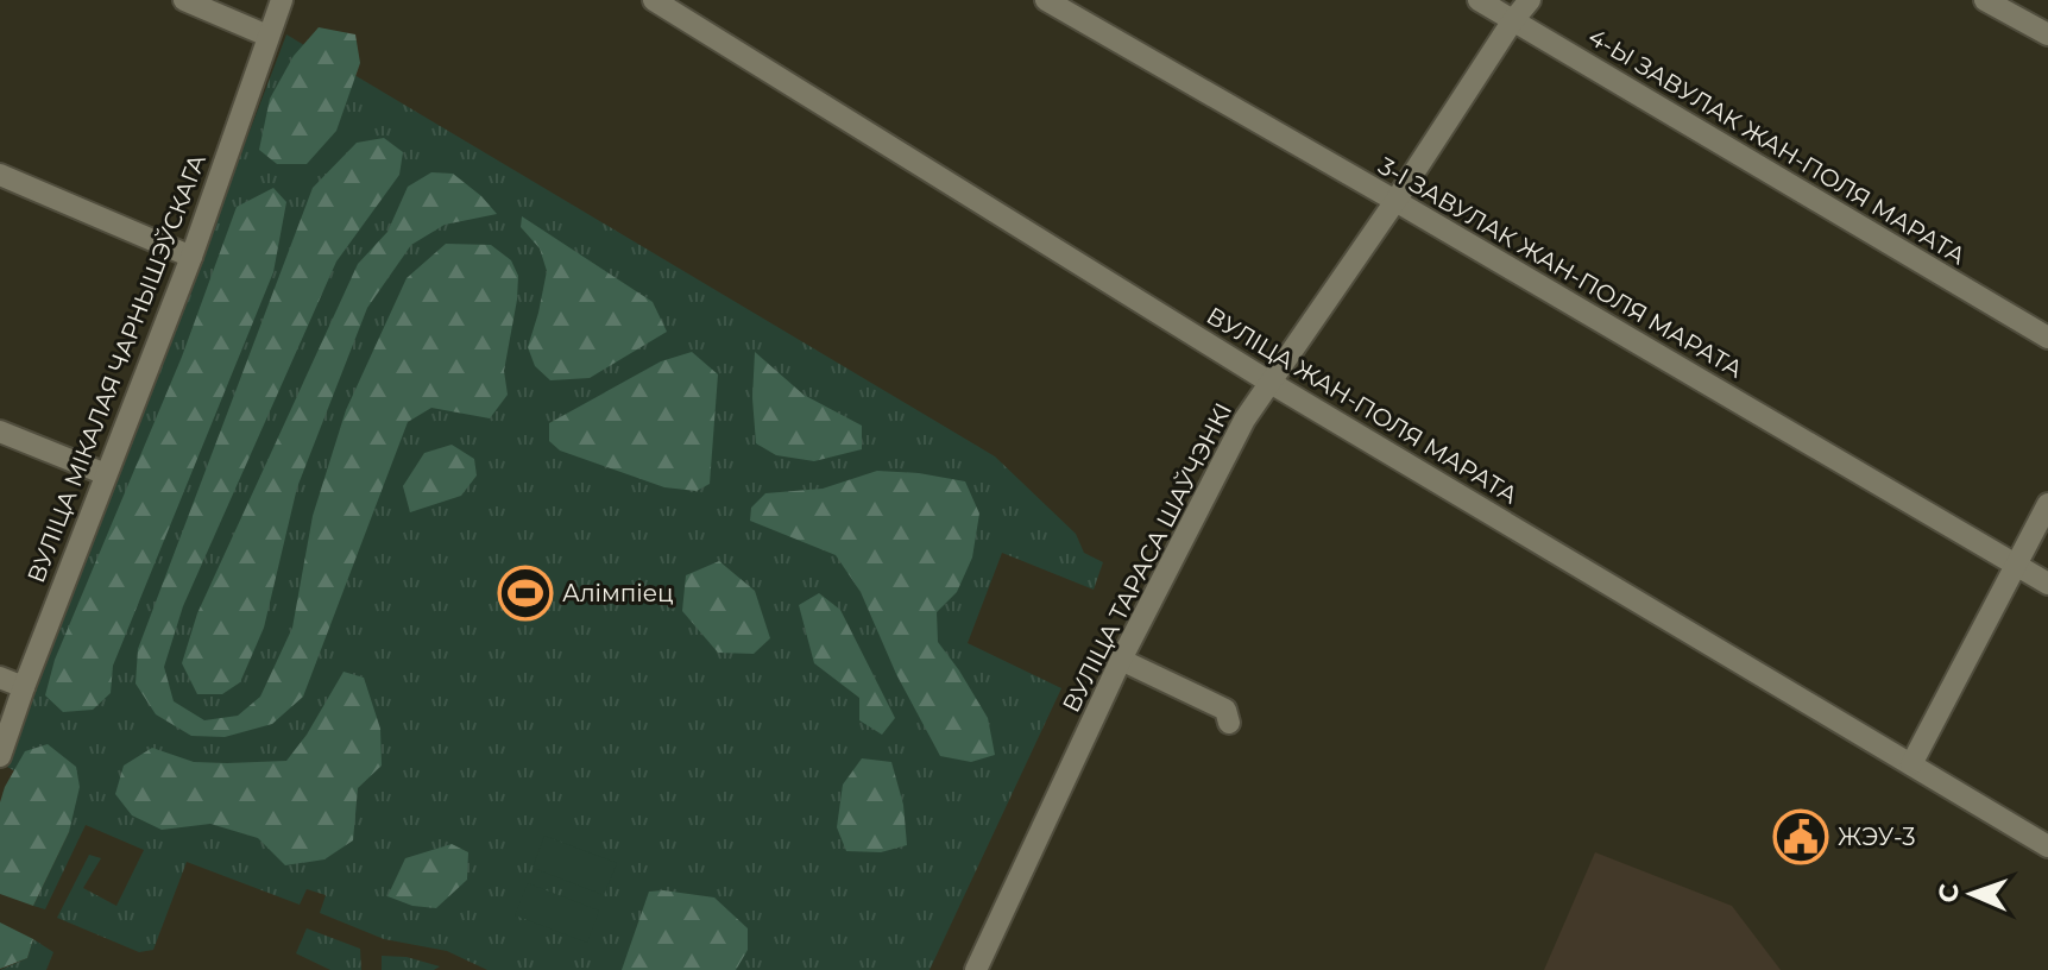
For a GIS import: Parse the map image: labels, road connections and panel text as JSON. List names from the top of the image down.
{
  "streets": {
    "street": [
      "4-Ы ЗАВУЛАК ЖАН-ПОЛЯ МАРАТА",
      "3-І ЗАВУЛАК ЖАН-ПОЛЯ МАРАТА",
      "ВУЛІЦА МІКАЛАЯ ЧАРНЫШЭЎСКАГА",
      "ВУЛІЦА ЖАН-ПОЛЯ МАРАТА",
      "ВУЛІЦА ТАРАСА ШАЎЧЭНКІ"
    ]
  },
  "crossings": [
    ["4-Ы ЗАВУЛАК ЖАН-ПОЛЯ МАРАТА", "ВУЛІЦА ТАРАСА ШАЎЧЭНКІ"],
    ["3-І ЗАВУЛАК ЖАН-ПОЛЯ МАРАТА", "ВУЛІЦА ТАРАСА ШАЎЧЭНКІ"],
    ["ВУЛІЦА ЖАН-ПОЛЯ МАРАТА", "ВУЛІЦА ТАРАСА ШАЎЧЭНКІ"]
  ],
  "places": {
    "sports": ["Алімпіец"],
    "public building": ["ЖЭУ-3"]
  },
  "north": "left"
}
